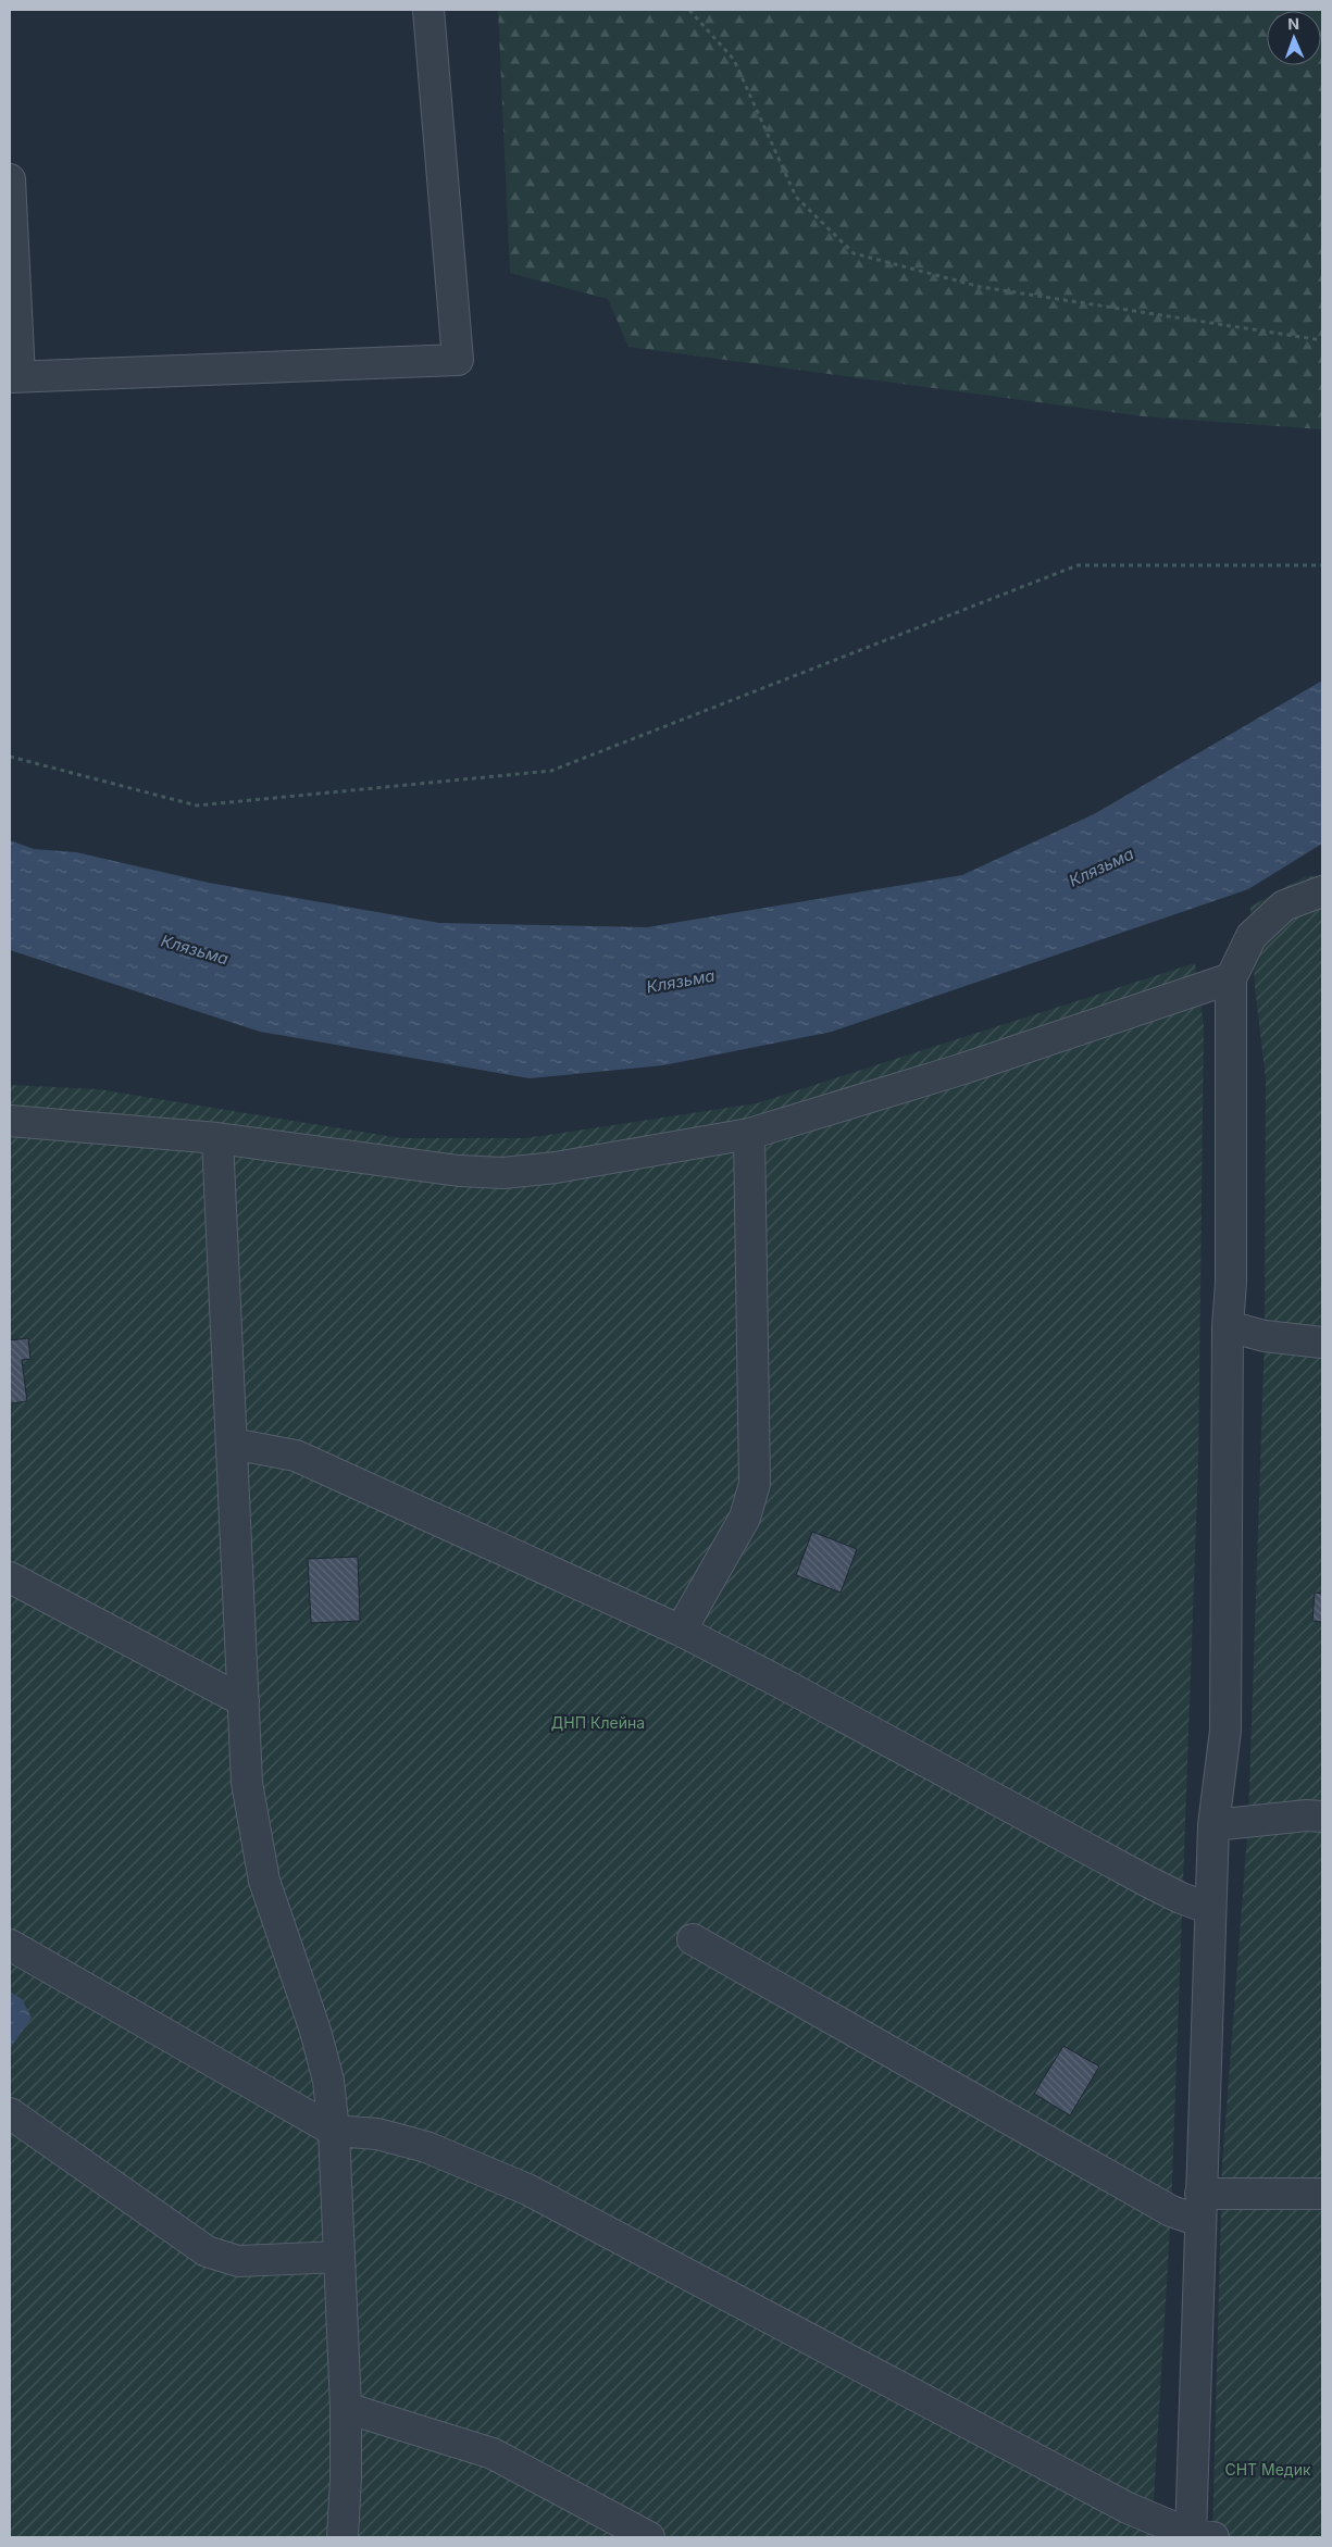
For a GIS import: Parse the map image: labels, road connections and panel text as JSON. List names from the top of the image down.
{
  "water": ["Клязьма"],
  "parks": ["ДНП Клейна", "СНТ Медик"],
  "north": "top"
}
